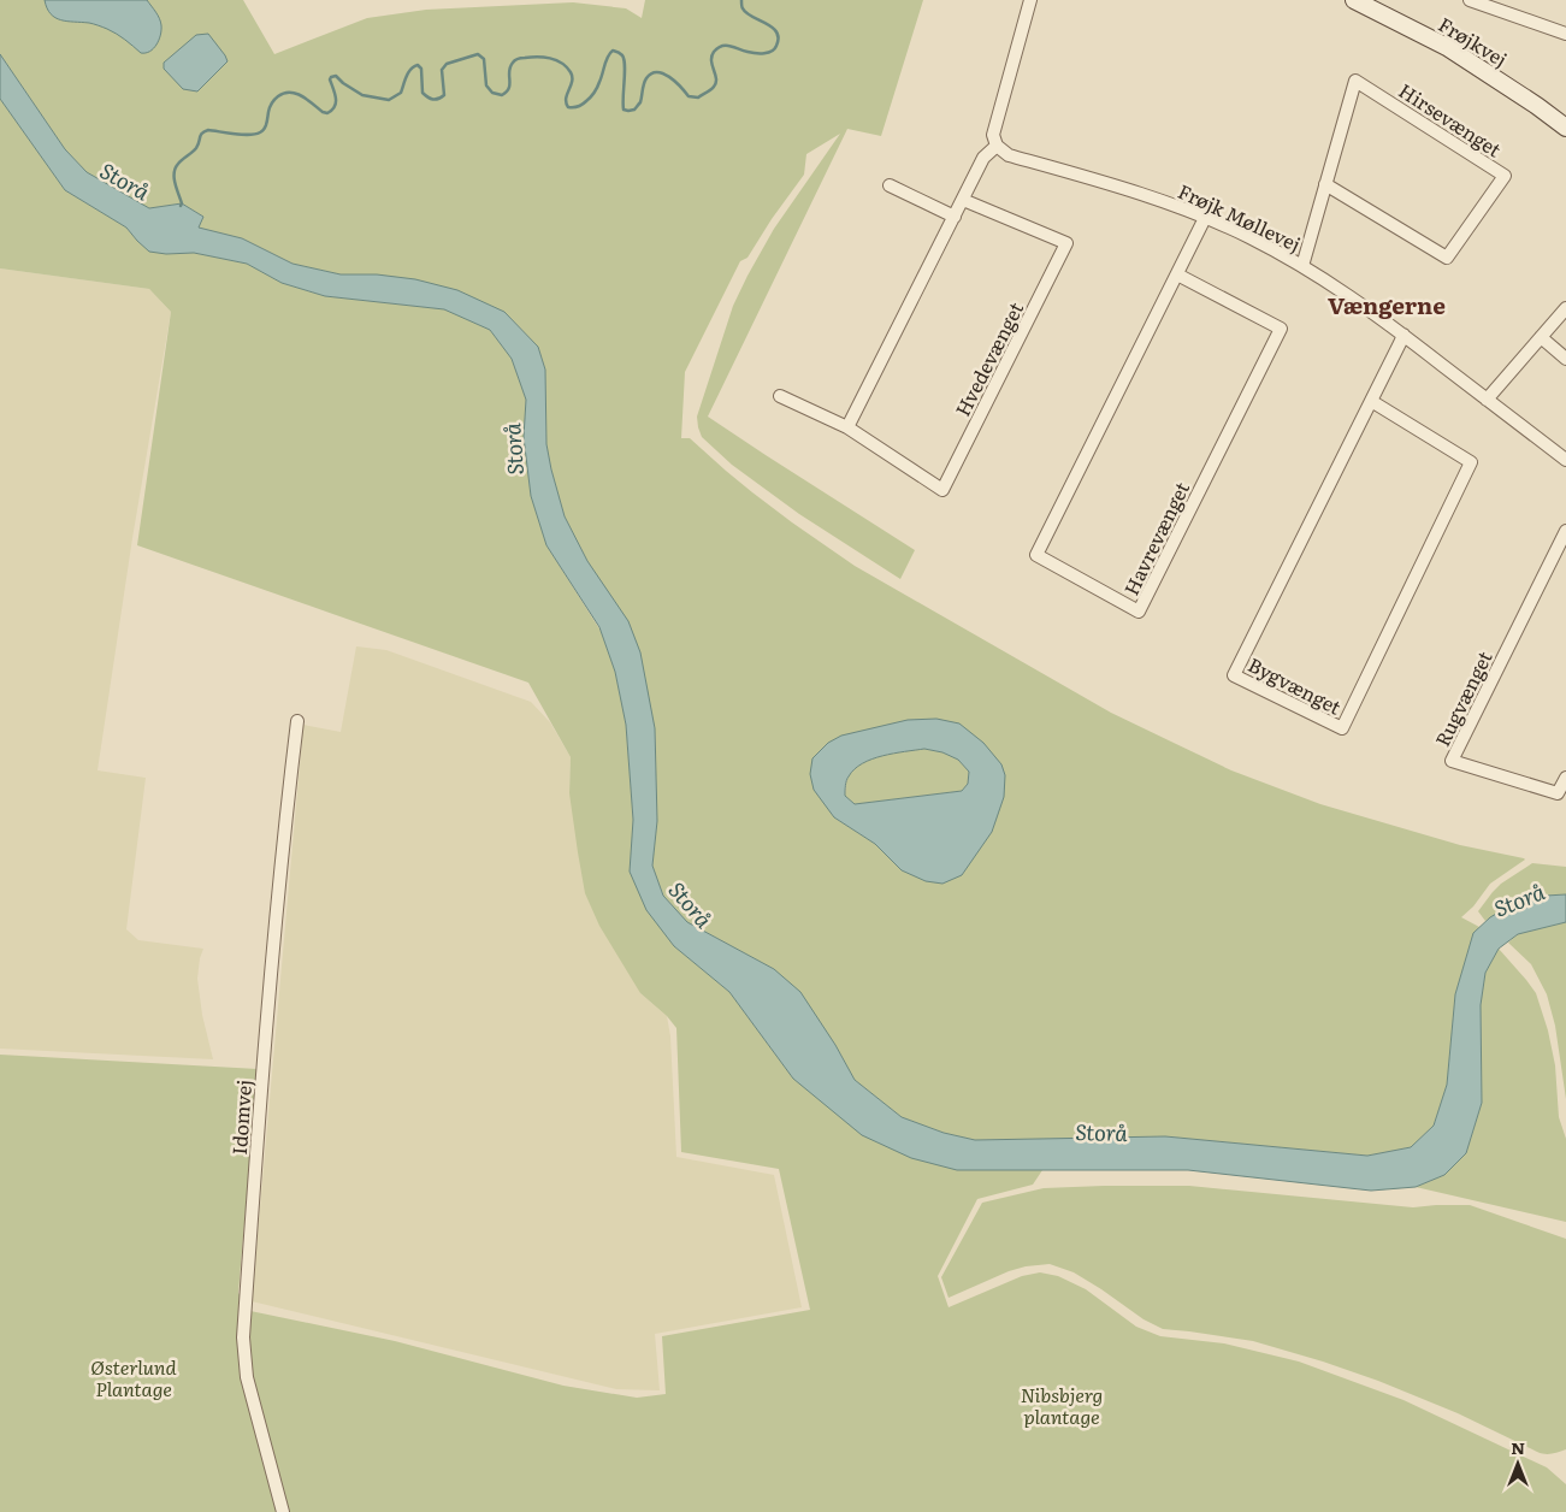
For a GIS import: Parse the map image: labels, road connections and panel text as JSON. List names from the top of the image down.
{
  "streets": {
    "street": [
      "Frøjkvej",
      "Hirsevænget",
      "Frøjk Møllevej",
      "Hvedevænget",
      "Havrevænget",
      "Bygvænget",
      "Rugvænget",
      "Idomvej"
    ]
  },
  "crossings": [
    ["Hirsevænget", "Frøjk Møllevej"],
    ["Frøjk Møllevej", "Havrevænget"],
    ["Frøjk Møllevej", "Bygvænget"]
  ],
  "districts": ["Vængerne"],
  "water": ["Storå"],
  "parks": ["Østerlund Plantage", "Nibsbjerg plantage"],
  "north": "top"
}
